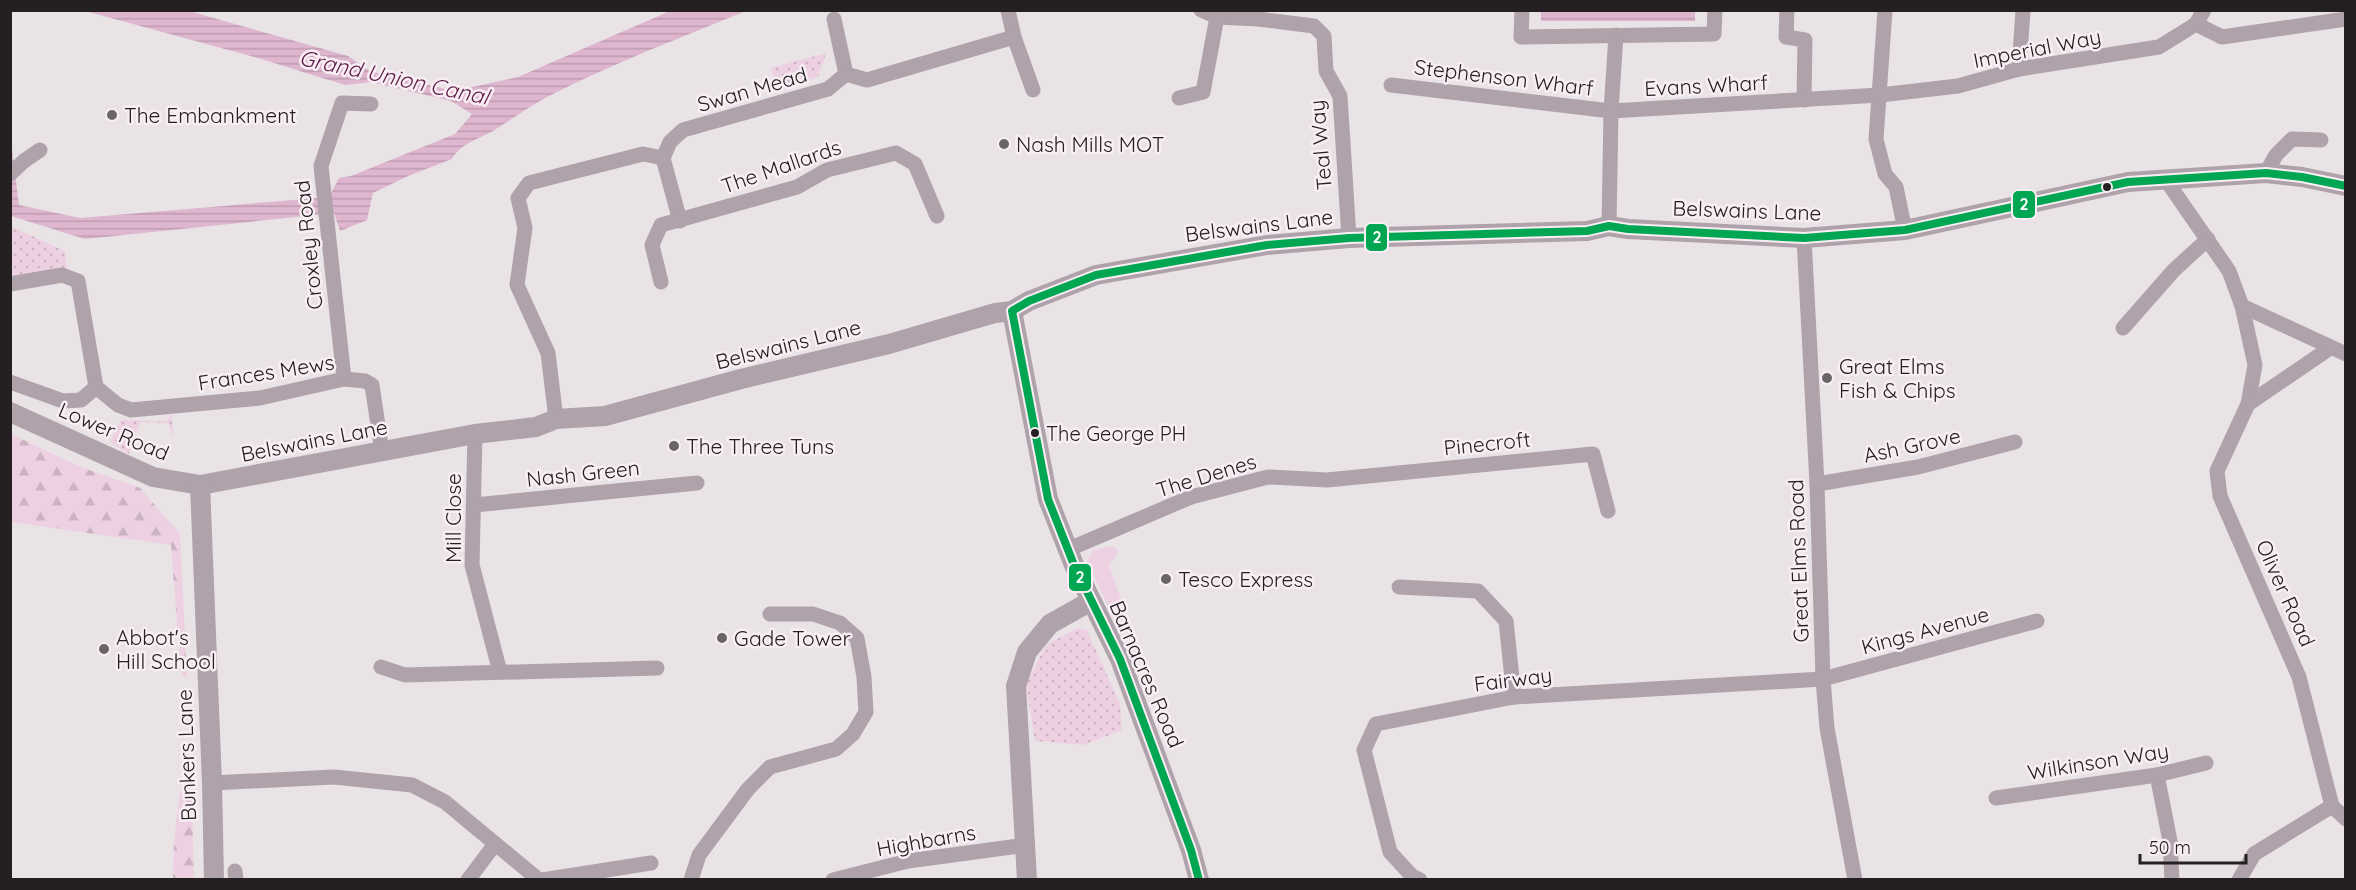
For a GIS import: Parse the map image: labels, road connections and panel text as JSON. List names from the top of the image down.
{
  "streets": {
    "street": [
      "Imperial Way",
      "Stephenson Wharf",
      "Evans Wharf",
      "Swan Mead",
      "Teal Way",
      "The Mallards",
      "Belswains Lane",
      "Croxley Road",
      "Frances Mews",
      "Lower Road",
      "Pinecroft",
      "Ash Grove",
      "Nash Green",
      "The Denes",
      "Mill Close",
      "Great Elms Road",
      "Oliver Road",
      "Kings Avenue",
      "Barnacres Road",
      "Fairway",
      "Bunkers Lane",
      "Wilkinson Way",
      "Highbarns"
    ]
  },
  "crossings": [
    ["Imperial Way", "Evans Wharf"],
    ["Stephenson Wharf", "Evans Wharf"],
    ["Teal Way", "Belswains Lane"],
    ["Belswains Lane", "Frances Mews"],
    ["Belswains Lane", "Lower Road"],
    ["Belswains Lane", "Mill Close"],
    ["Belswains Lane", "Great Elms Road"],
    ["Belswains Lane", "Oliver Road"],
    ["Belswains Lane", "Barnacres Road"],
    ["Belswains Lane", "Bunkers Lane"],
    ["Croxley Road", "Frances Mews"],
    ["Lower Road", "Bunkers Lane"],
    ["Pinecroft", "The Denes"],
    ["Ash Grove", "Great Elms Road"],
    ["Nash Green", "Mill Close"],
    ["The Denes", "Barnacres Road"],
    ["Great Elms Road", "Kings Avenue"],
    ["Great Elms Road", "Fairway"],
    ["Kings Avenue", "Fairway"]
  ],
  "water": ["Grand Union Canal"],
  "places": [
    "The Embankment",
    "Nash Mills MOT",
    "Great Elms Fish & Chips",
    "The George PH",
    "The Three Tuns",
    "Tesco Express",
    "Gade Tower",
    "Abbot's Hill School"
  ],
  "lines": ["transit line 2"],
  "scale_bar": "50 m"
}
